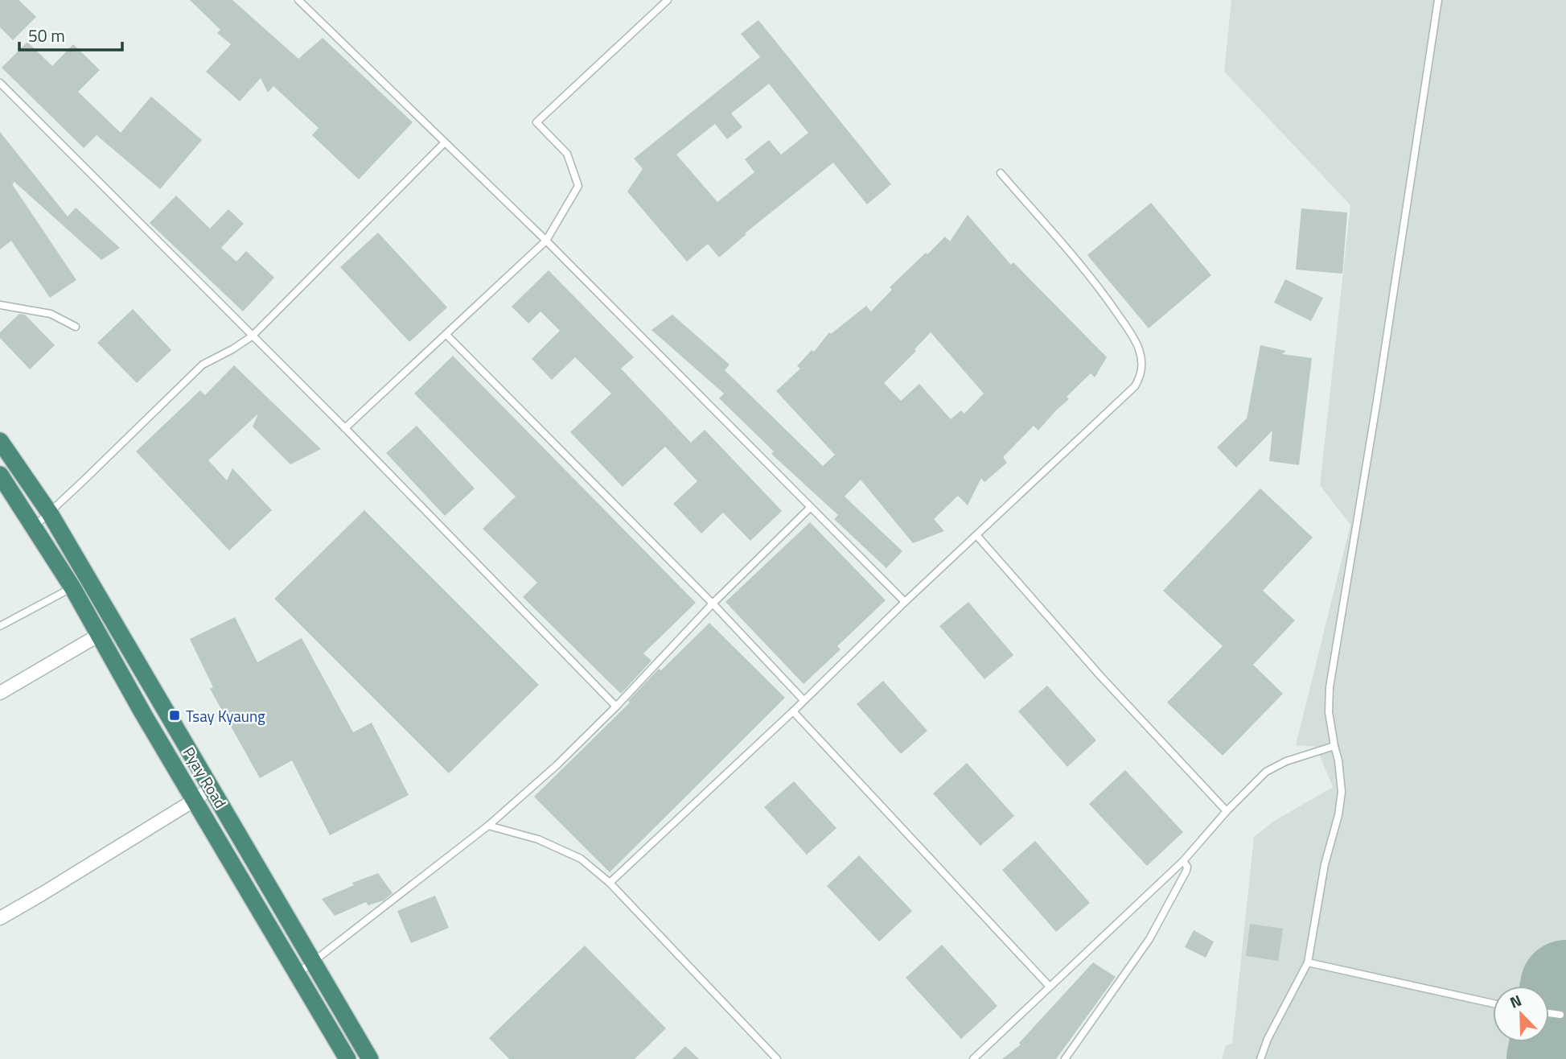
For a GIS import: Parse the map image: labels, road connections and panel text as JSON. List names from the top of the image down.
{
  "streets": {
    "highway": ["Pyay Road"]
  },
  "places": {
    "transit": ["Tsay Kyaung"]
  },
  "scale_bar": "50 m",
  "north": "top left"
}
